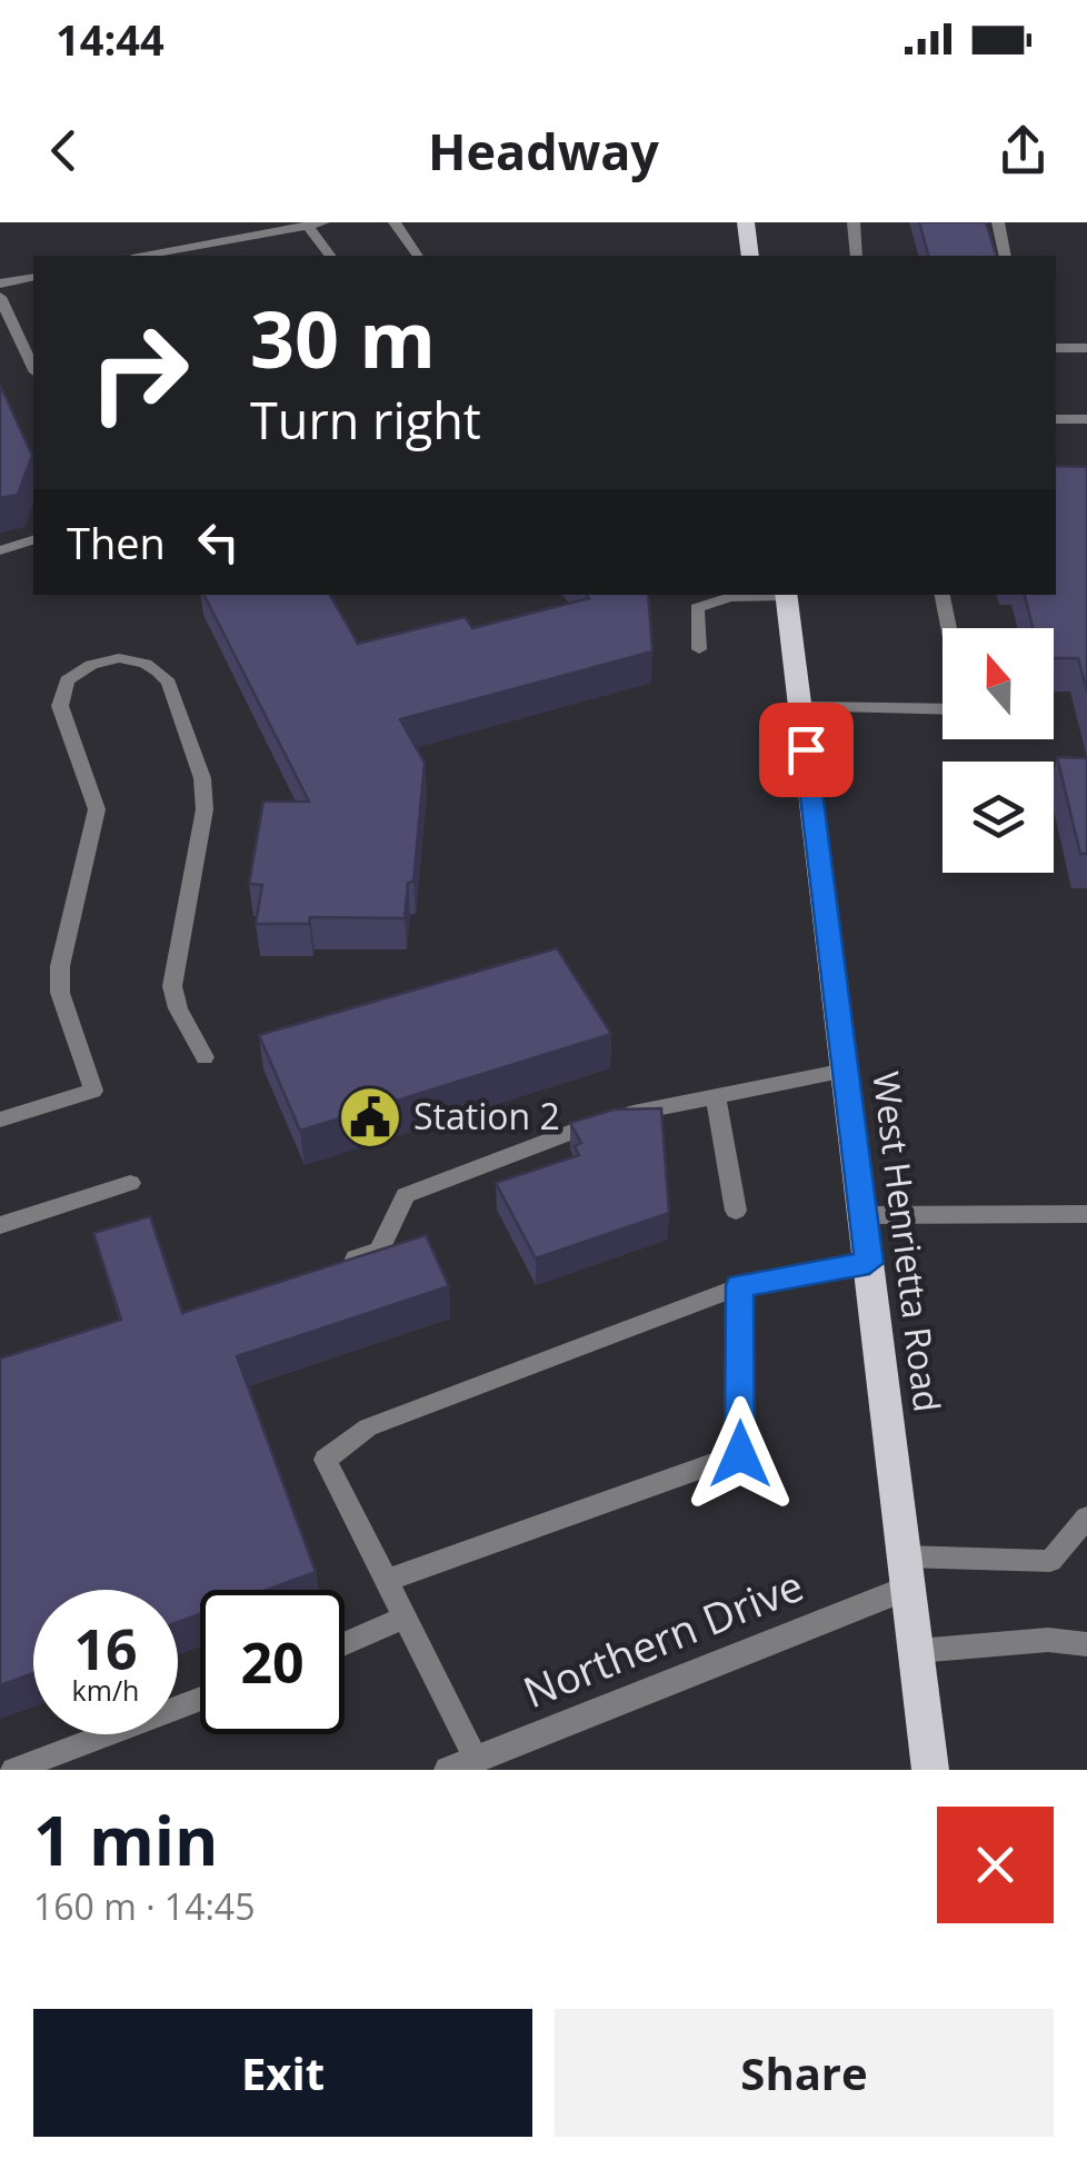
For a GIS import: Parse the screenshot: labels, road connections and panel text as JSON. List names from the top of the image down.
{
  "streets": {
    "main road": ["West Henrietta Road"],
    "street": ["Northern Drive"]
  },
  "crossings": [
    ["West Henrietta Road", "Northern Drive"]
  ],
  "places": {
    "public building": ["Station 2"]
  },
  "north": "top",
  "page": {
    "status": "14:44",
    "header": "Headway",
    "turn": ["30 m", "Turn right"],
    "then": "Then",
    "speed": "16 km/h",
    "limit": "20",
    "heading": ["1 min", "160 m · 14:45"],
    "buttons": ["Exit", "Share"]
  }
}
